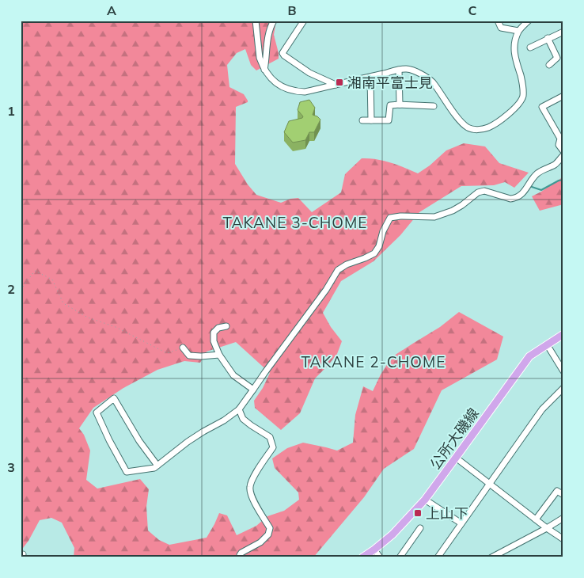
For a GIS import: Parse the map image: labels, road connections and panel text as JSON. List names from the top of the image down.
{
  "streets": {
    "main road": ["公所大磯線"]
  },
  "districts": ["TAKANE 3-CHOME", "TAKANE 2-CHOME"],
  "places": {
    "transit": ["湘南平富士見", "上山下"]
  },
  "grid": {
    "columns": ["A", "B", "C"],
    "rows": ["1", "2", "3"]
  }
}
